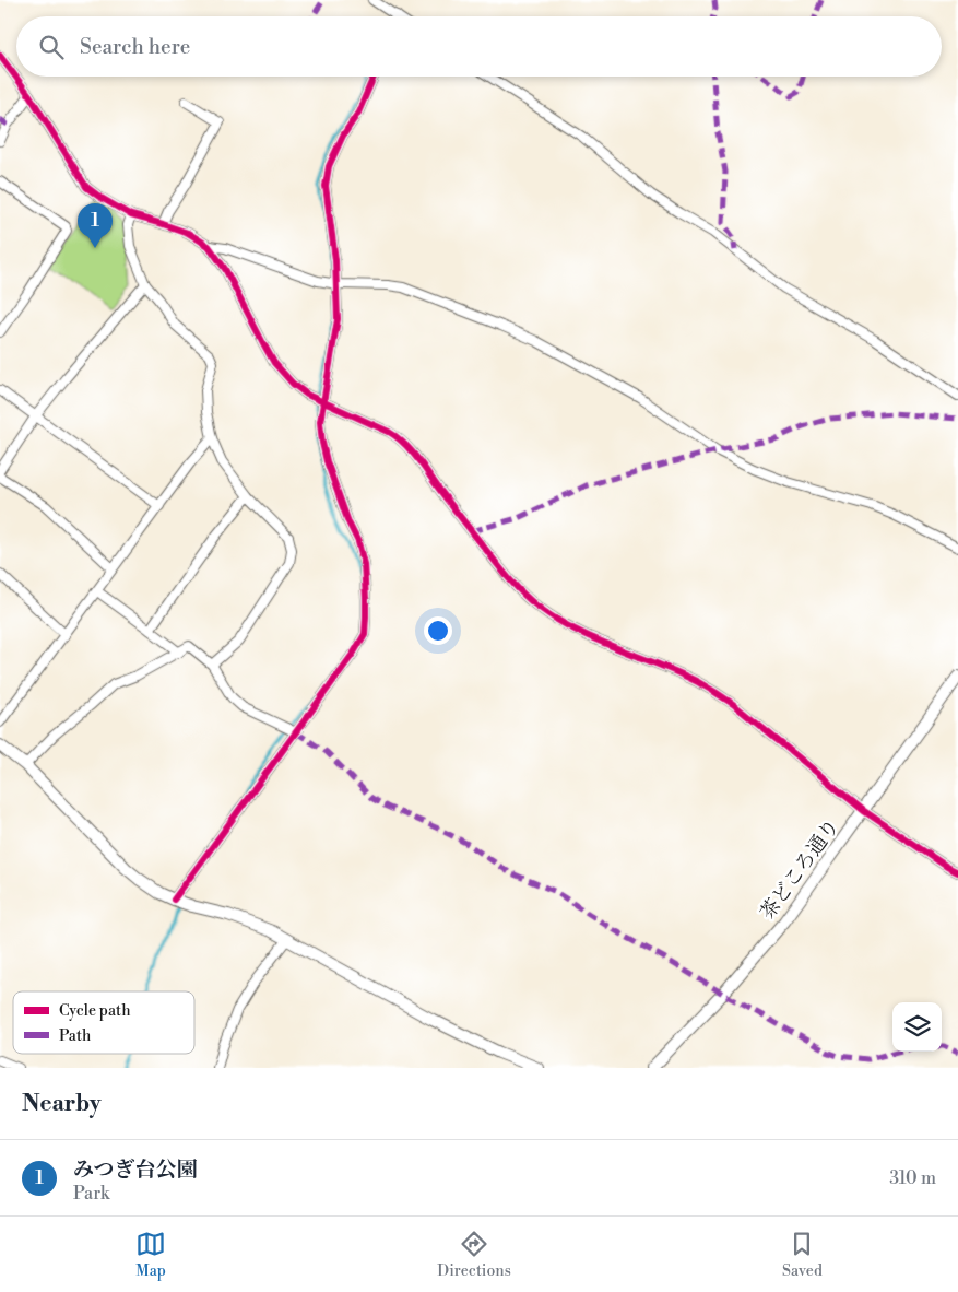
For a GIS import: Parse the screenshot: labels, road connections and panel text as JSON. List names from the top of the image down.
{
  "streets": {
    "street": ["茶どころ通り"]
  },
  "legend": ["Cycle path", "Path"],
  "page": {
    "search": "Search here",
    "pins": "1",
    "heading": "Nearby",
    "list": [
      {
        "mark": "1",
        "name": "みつぎ台公園",
        "note": "Park",
        "value": "310 m"
      }
    ],
    "nav": ["Map", "Directions", "Saved"]
  }
}
